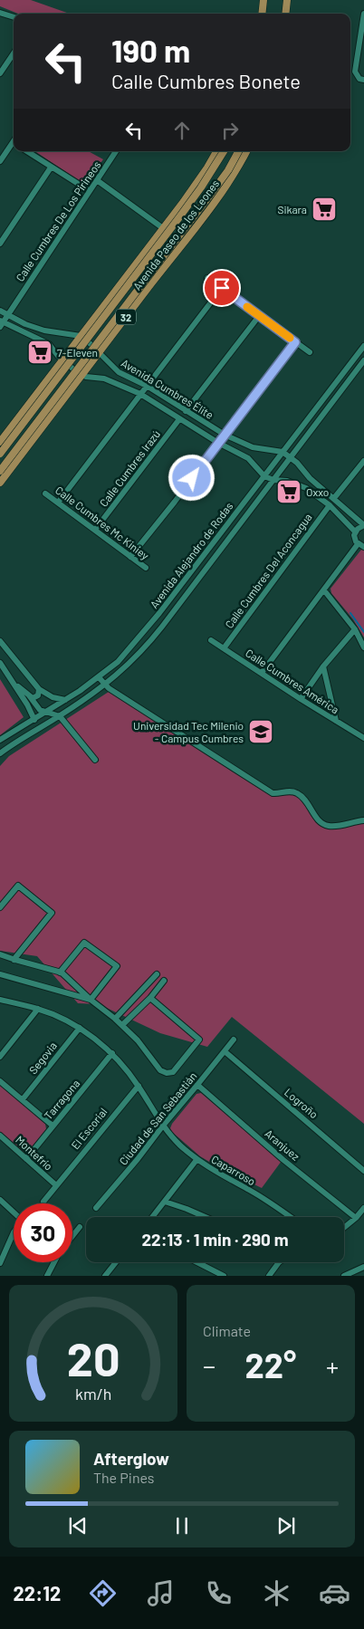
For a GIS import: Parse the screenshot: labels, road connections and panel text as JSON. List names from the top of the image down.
{
  "streets": {
    "main road": ["Avenida Paseo de los Leones", "32"],
    "street": [
      "Calle Cumbres De Los Pirineos",
      "Avenida Cumbres Élite",
      "Calle Cumbres Irazú",
      "Calle Cumbres Mc Kiniey",
      "Avenida Alejandro de Rodas",
      "Calle Cumbres Del Aconcagua",
      "Calle Cumbres América",
      "Segovia",
      "Tarragona",
      "Logroño",
      "Ciudad de San Sebastián",
      "El Escorial",
      "Aranjuez",
      "Montefrío",
      "Caparroso"
    ]
  },
  "crossings": [
    ["Calle Cumbres De Los Pirineos", "Avenida Cumbres Élite"],
    ["Avenida Paseo de los Leones", "Avenida Cumbres Élite"],
    ["Avenida Cumbres Élite", "Calle Cumbres Irazú"],
    ["Avenida Cumbres Élite", "Avenida Alejandro de Rodas"],
    ["Avenida Cumbres Élite", "Calle Cumbres Del Aconcagua"],
    ["Calle Cumbres Irazú", "Calle Cumbres Mc Kiniey"],
    ["Calle Cumbres Del Aconcagua", "Calle Cumbres América"],
    ["Segovia", "Caparroso"],
    ["Tarragona", "Montefrío"],
    ["Tarragona", "Caparroso"],
    ["Logroño", "Ciudad de San Sebastián"],
    ["Ciudad de San Sebastián", "Aranjuez"],
    ["Ciudad de San Sebastián", "Caparroso"],
    ["El Escorial", "Montefrío"],
    ["El Escorial", "Caparroso"]
  ],
  "places": {
    "supermarket": ["Sikara", "7-Eleven", "Oxxo"],
    "school or university": ["Universidad Tec Milenio - Campus Cumbres"]
  },
  "page": {
    "turn": ["190 m", "Calle Cumbres Bonete"],
    "limit": "30",
    "trip": "22:13 · 1 min · 290 m",
    "tile": "Climate",
    "heat": ["−", "22°", "+"],
    "song": ["Afterglow", "The Pines"],
    "tabs": "22:12",
    "gauge": ["20", "km/h"]
  }
}
